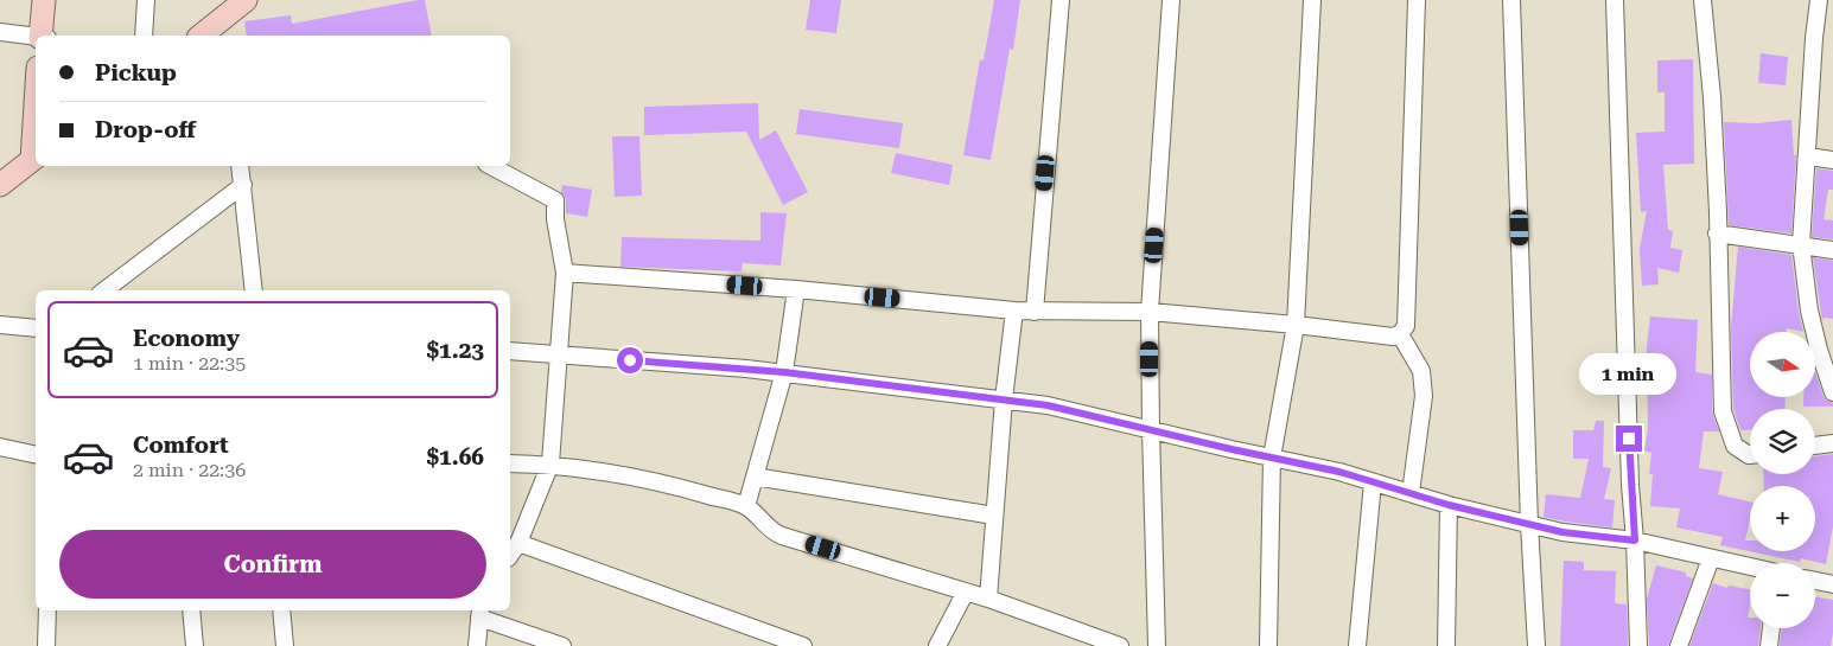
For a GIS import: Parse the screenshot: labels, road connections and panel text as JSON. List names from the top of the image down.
{
  "north": "right",
  "page": {
    "banner": ["Pickup", "Drop-off"],
    "list": [
      {
        "name": "Economy",
        "note": "1 min · 22:35",
        "value": "$1.23"
      },
      {
        "name": "Comfort",
        "note": "2 min · 22:36",
        "value": "$1.66"
      }
    ],
    "map_buttons": ["+", "−"],
    "bubble": "1 min",
    "buttons": "Confirm"
  }
}
